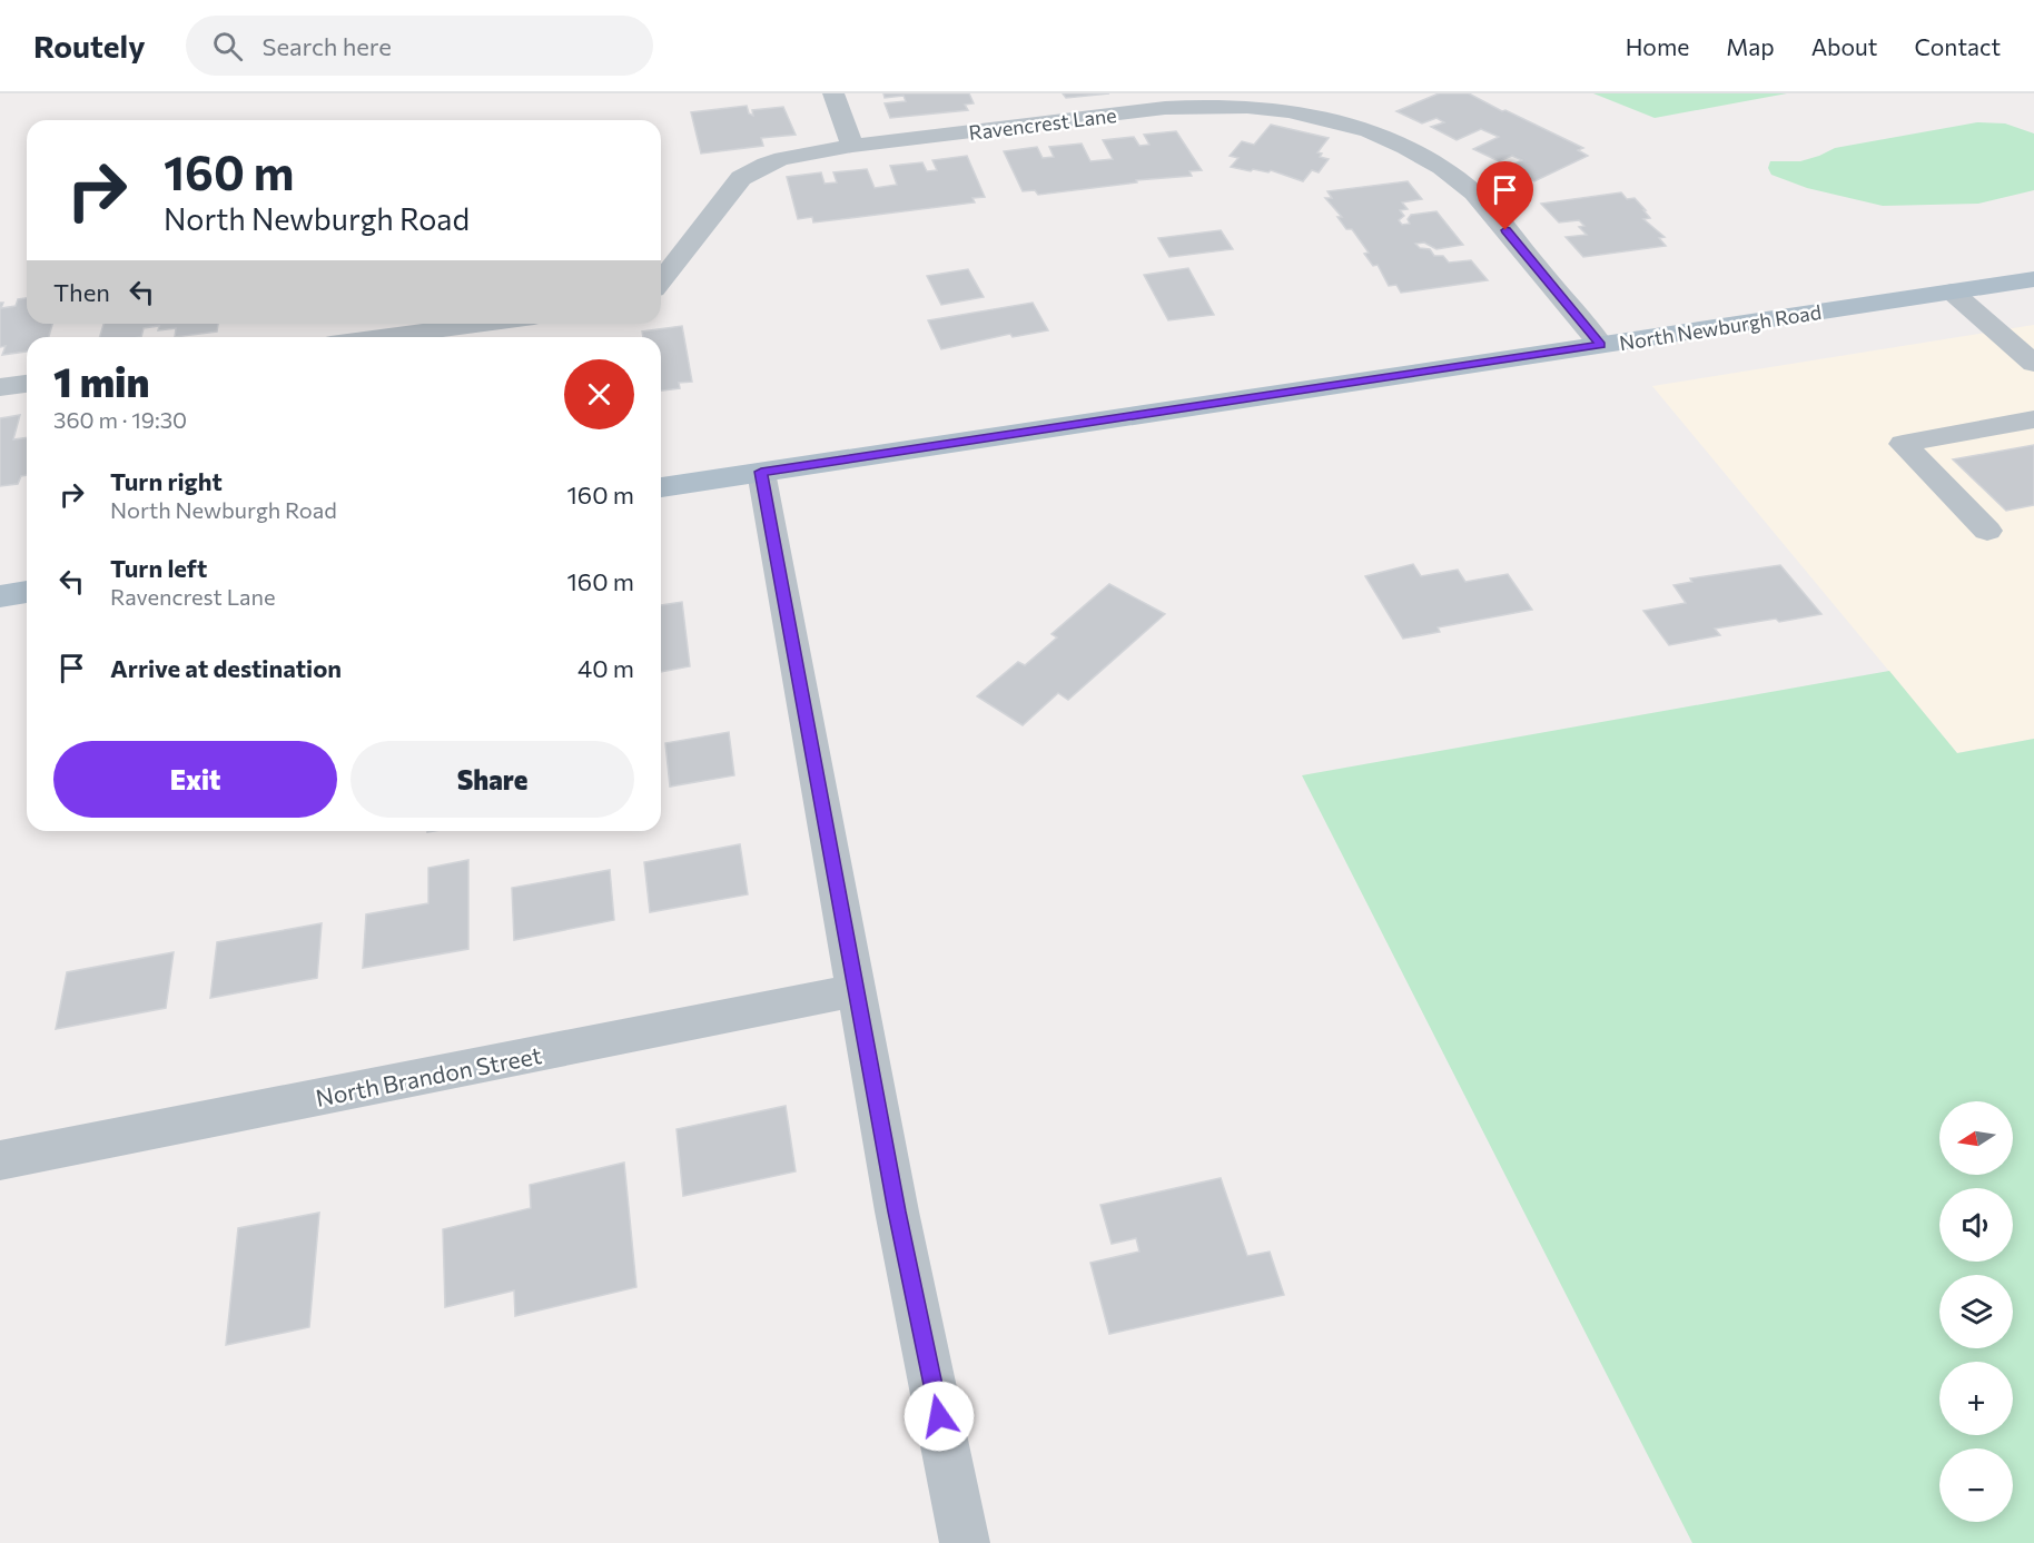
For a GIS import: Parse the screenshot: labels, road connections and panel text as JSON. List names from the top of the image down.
{
  "streets": {
    "main road": ["North Newburgh Road"],
    "street": ["Ravencrest Lane", "North Brandon Street"]
  },
  "crossings": [
    ["Ravencrest Lane", "North Newburgh Road"]
  ],
  "north": "left",
  "page": {
    "header": "Routely",
    "search": "Search here",
    "nav": [
      "Home",
      "Map",
      "About",
      "Contact"
    ],
    "turn": ["160 m", "North Newburgh Road"],
    "then": "Then",
    "heading": ["1 min", "360 m · 19:30"],
    "list": [
      {
        "name": "Turn right",
        "note": "North Newburgh Road",
        "value": "160 m"
      },
      {
        "name": "Turn left",
        "note": "Ravencrest Lane",
        "value": "160 m"
      },
      {
        "name": "Arrive at destination",
        "value": "40 m"
      }
    ],
    "buttons": ["Exit", "Share"],
    "map_buttons": ["+", "−"]
  }
}
